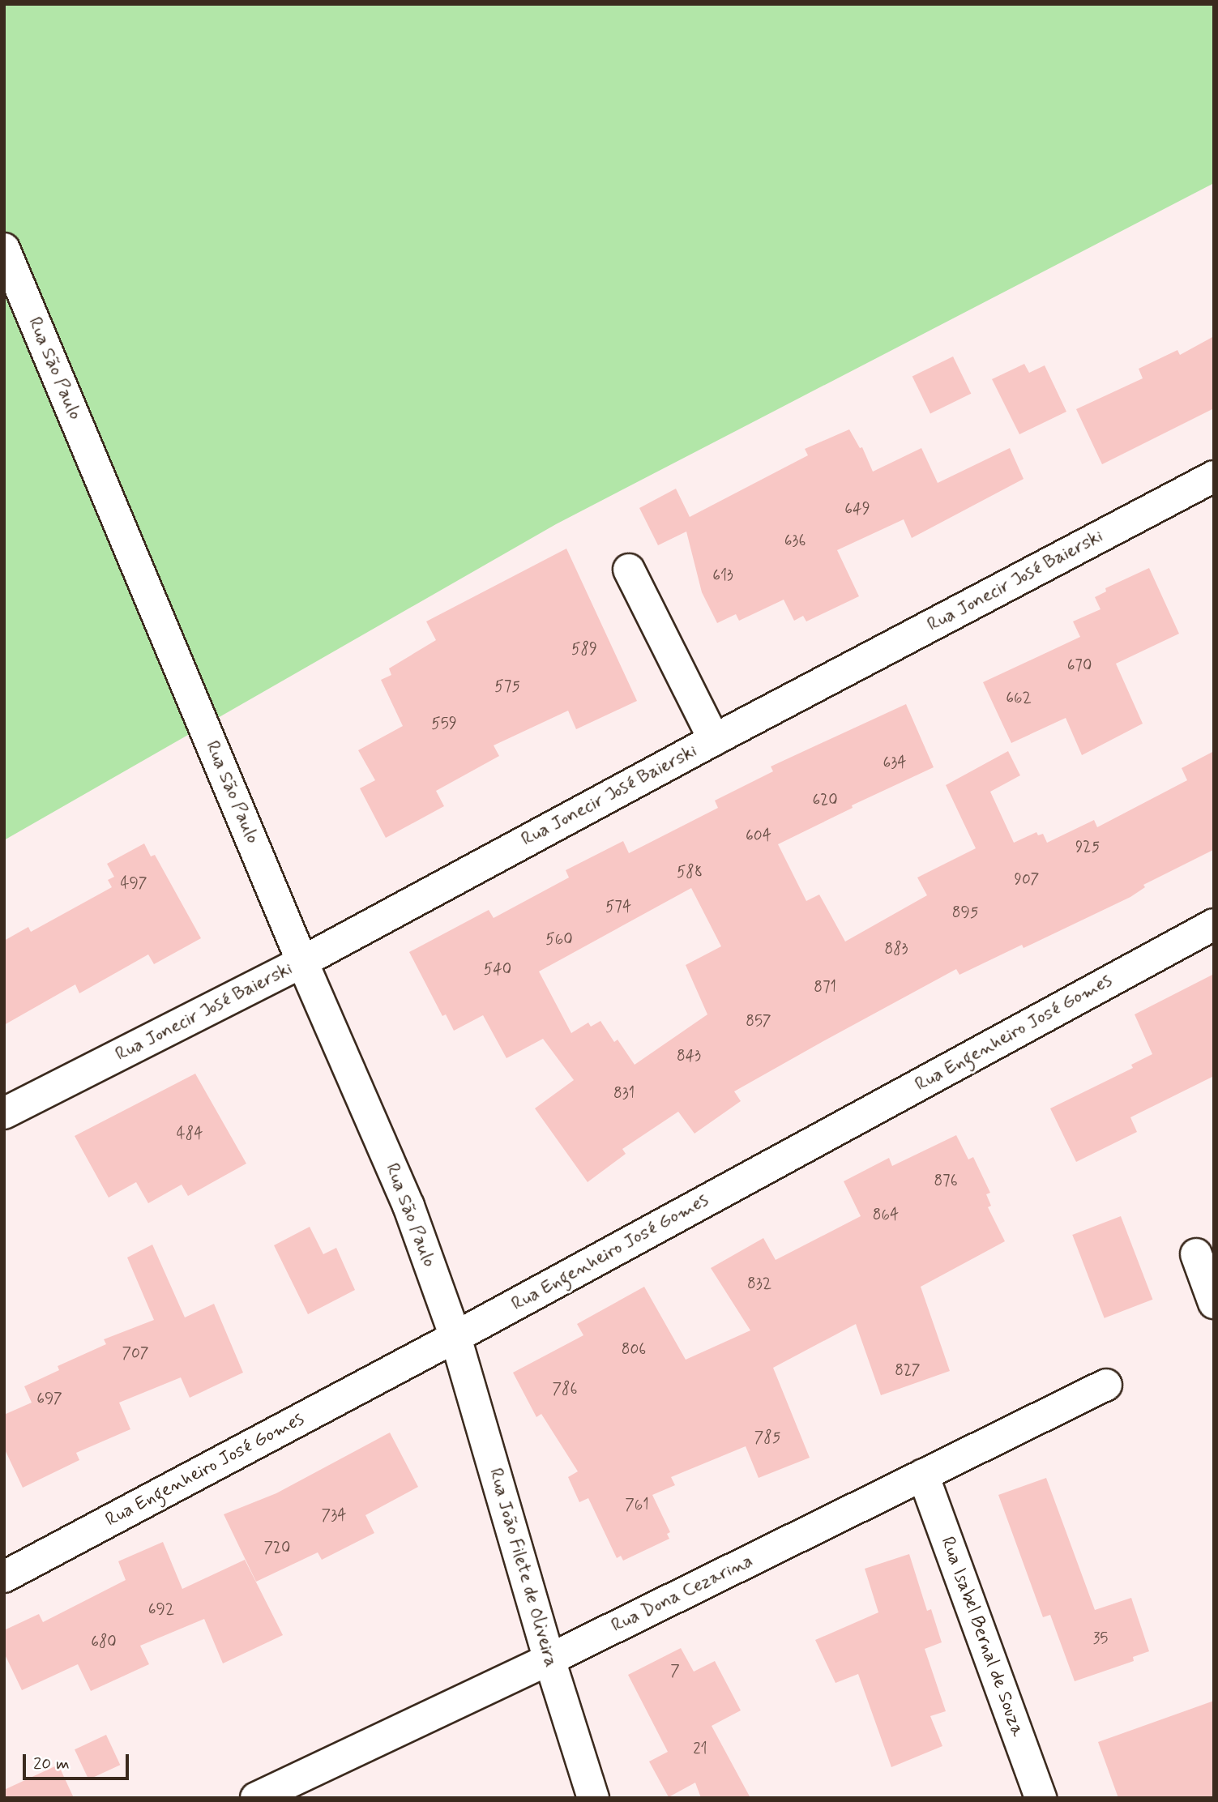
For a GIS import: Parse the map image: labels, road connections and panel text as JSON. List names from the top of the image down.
{
  "streets": {
    "street": [
      "Rua São Paulo",
      "Rua Jonecir José Baierski",
      "Rua Engenheiro José Gomes",
      "Rua João Filete de Oliveira",
      "Rua Dona Cezarina",
      "Rua Isabel Bernal de Souza"
    ]
  },
  "crossings": [
    ["Rua São Paulo", "Rua Jonecir José Baierski"],
    ["Rua São Paulo", "Rua Engenheiro José Gomes"],
    ["Rua São Paulo", "Rua João Filete de Oliveira"],
    ["Rua Engenheiro José Gomes", "Rua João Filete de Oliveira"],
    ["Rua João Filete de Oliveira", "Rua Dona Cezarina"],
    ["Rua Dona Cezarina", "Rua Isabel Bernal de Souza"]
  ],
  "house_numbers": [
    "649",
    "636",
    "613",
    "589",
    "670",
    "575",
    "662",
    "559",
    "634",
    "620",
    "604",
    "925",
    "588",
    "907",
    "497",
    "574",
    "895",
    "560",
    "883",
    "540",
    "871",
    "857",
    "843",
    "831",
    "484",
    "876",
    "864",
    "832",
    "806",
    "707",
    "827",
    "786",
    "697",
    "785",
    "761",
    "734",
    "720",
    "692",
    "35",
    "680",
    "7",
    "21"
  ],
  "scale_bar": "20 m"
}
